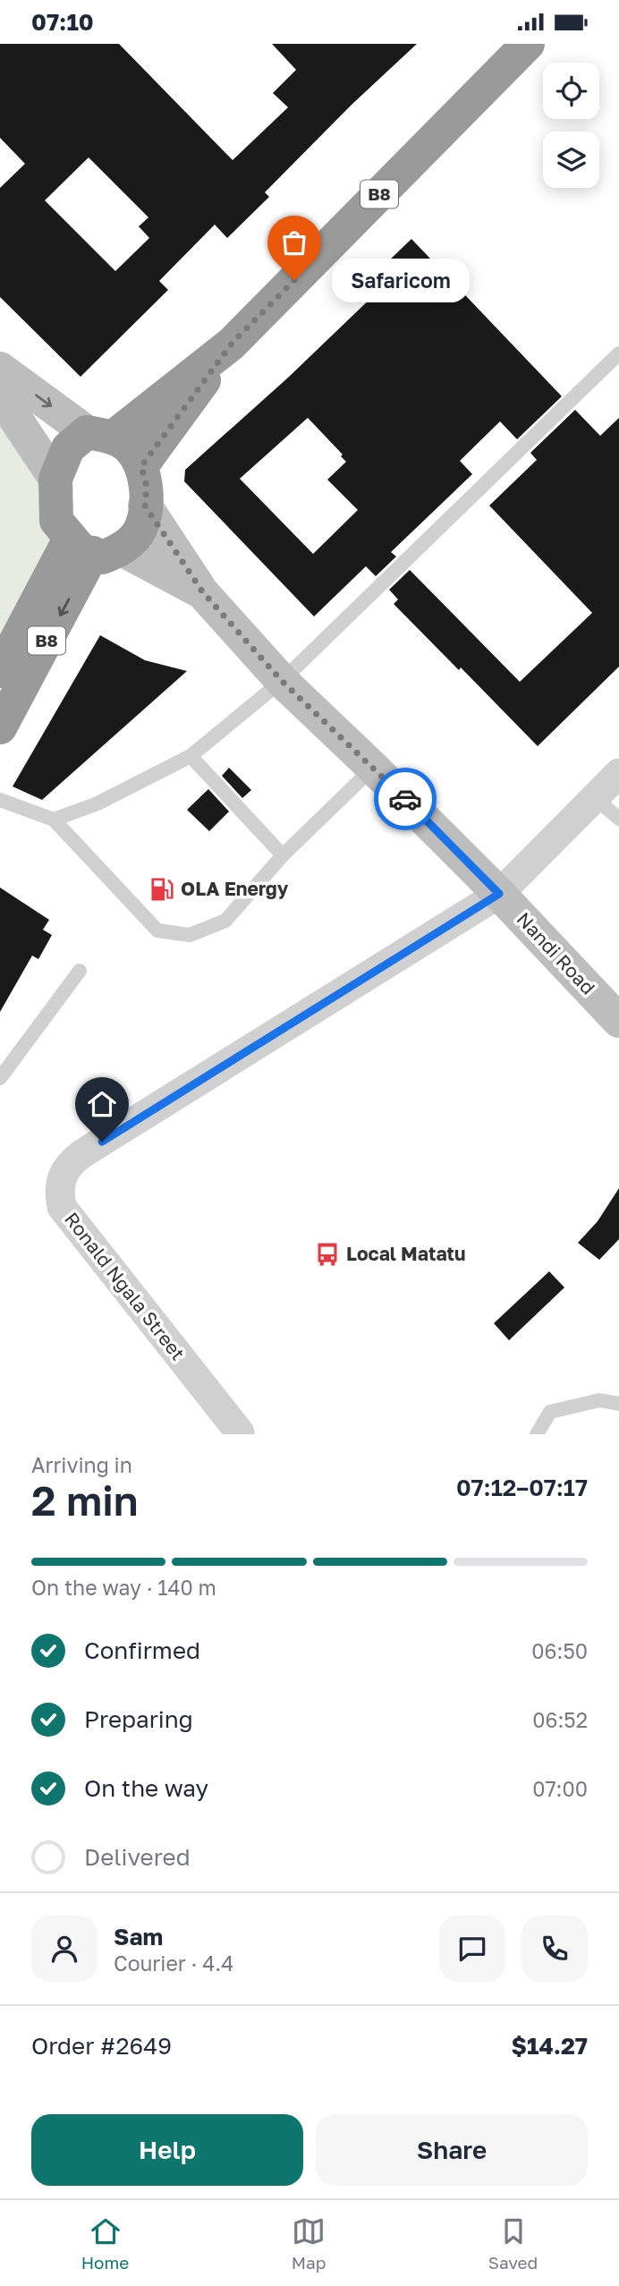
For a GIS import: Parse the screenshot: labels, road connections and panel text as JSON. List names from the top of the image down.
{
  "streets": {
    "highway": ["B8"],
    "street": ["Nandi Road", "Ronald Ngala Street"]
  },
  "crossings": [
    ["B8", "Nandi Road"],
    ["Nandi Road", "Ronald Ngala Street"]
  ],
  "places": {
    "other": ["Safaricom"],
    "fuel station": ["OLA Energy"],
    "bus stop": ["Local Matatu"]
  },
  "page": {
    "status": "07:10",
    "bubble": "Safaricom",
    "heading": ["2 min", "Arriving in", "07:12–07:17"],
    "panel": [
      "Sam",
      "Courier · 4.4",
      "Order #2649",
      "$14.27"
    ],
    "bar": "On the way · 140 m",
    "list": [
      ["Confirmed", "06:50"],
      ["Preparing", "06:52"],
      ["On the way", "07:00"],
      "Delivered"
    ],
    "buttons": ["Help", "Share"],
    "tabs": ["Home", "Map", "Saved"]
  }
}
